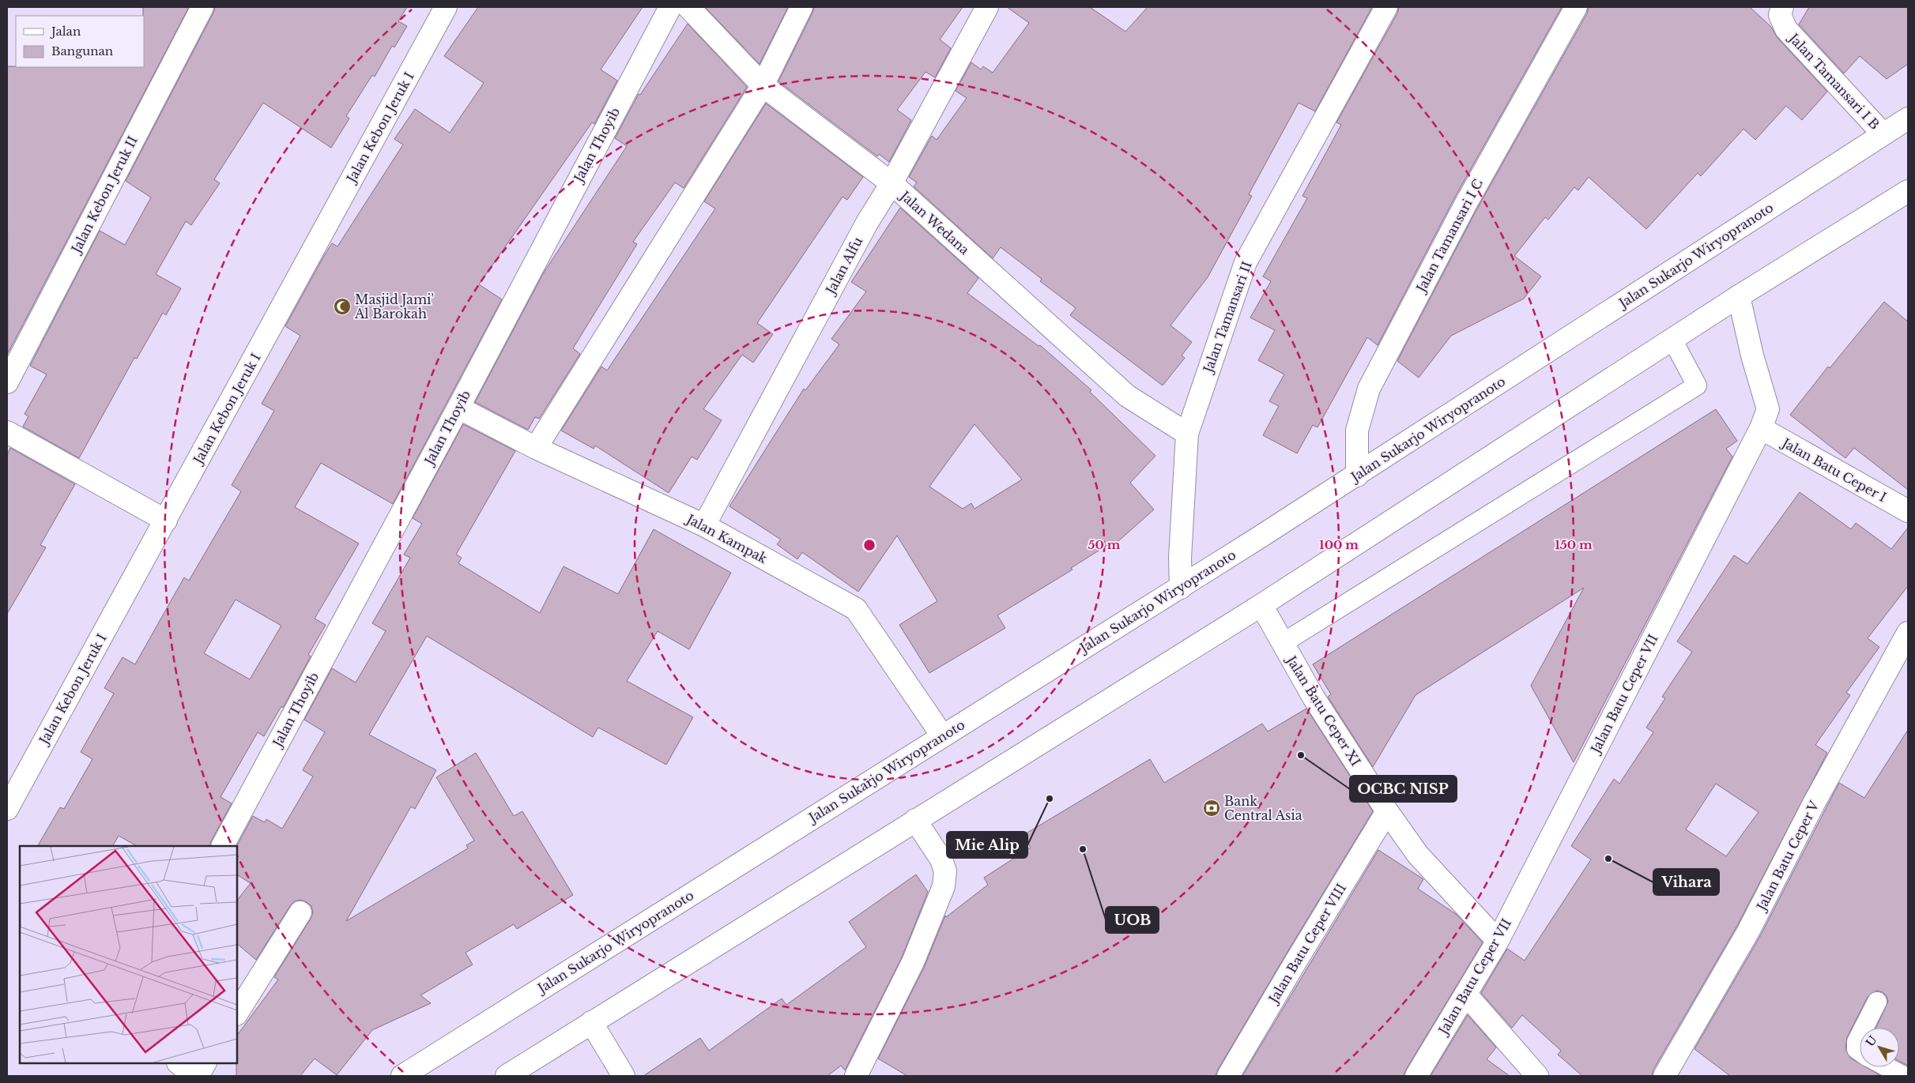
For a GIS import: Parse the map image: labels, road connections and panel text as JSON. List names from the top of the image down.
{
  "streets": {
    "street": [
      "Jalan Tamansari I B",
      "Jalan Kebon Jeruk I",
      "Jalan Thoyib",
      "Jalan Kebon Jeruk II",
      "Jalan Wedana",
      "Jalan Tamansari I C",
      "Jalan Sukarjo Wiryopranoto",
      "Jalan Alfu",
      "Jalan Tamansari II",
      "Jalan Batu Ceper I",
      "Jalan Kampak",
      "Jalan Batu Ceper VII",
      "Jalan Batu Ceper XI",
      "Jalan Batu Ceper V",
      "Jalan Batu Ceper VIII"
    ]
  },
  "crossings": [
    ["Jalan Tamansari I B", "Jalan Sukarjo Wiryopranoto"],
    ["Jalan Thoyib", "Jalan Kampak"],
    ["Jalan Wedana", "Jalan Alfu"],
    ["Jalan Wedana", "Jalan Tamansari II"],
    ["Jalan Tamansari I C", "Jalan Sukarjo Wiryopranoto"],
    ["Jalan Sukarjo Wiryopranoto", "Jalan Tamansari II"],
    ["Jalan Sukarjo Wiryopranoto", "Jalan Kampak"],
    ["Jalan Alfu", "Jalan Kampak"],
    ["Jalan Batu Ceper I", "Jalan Batu Ceper VII"],
    ["Jalan Batu Ceper VII", "Jalan Batu Ceper XI"],
    ["Jalan Batu Ceper XI", "Jalan Batu Ceper VIII"]
  ],
  "places": {
    "mosque": ["Masjid Jami' Al Barokah"],
    "other": [
      "OCBC NISP",
      "Mie Alip",
      "UOB",
      "Vihara"
    ],
    "bank": ["Bank Central Asia"]
  },
  "legend": ["Jalan", "Bangunan"],
  "north": "top left",
  "rings": ["50 m", "100 m", "150 m"]
}
